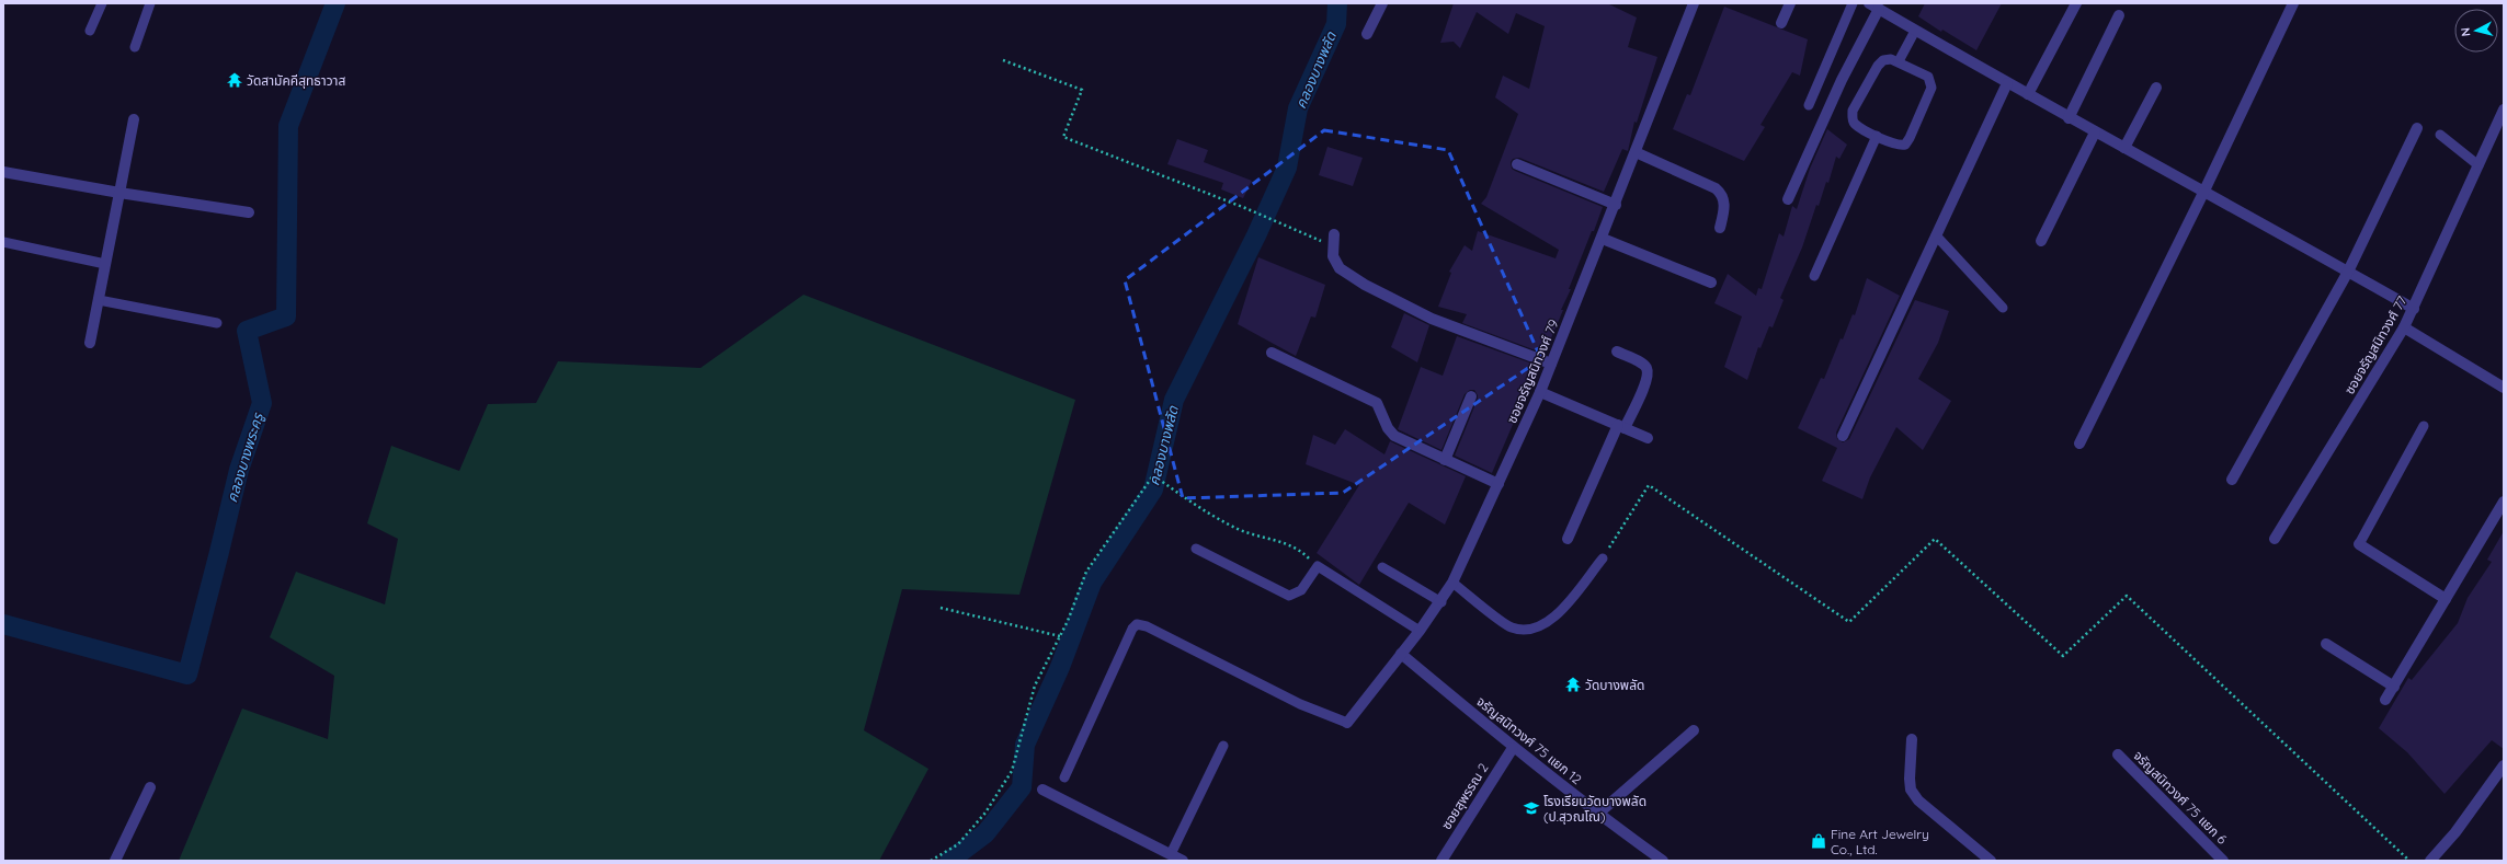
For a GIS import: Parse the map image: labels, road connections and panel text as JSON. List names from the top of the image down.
{
  "streets": {
    "street": [
      "ซอยจรัญสนิทวงศ์ 77",
      "ซอยจรัญสนิทวงศ์ 79",
      "จรัญสนิทวงศ์ 75 แยก 12",
      "ซอยสุพรรณ 2",
      "จรัญสนิทวงศ์ 75 แยก 6"
    ]
  },
  "crossings": [
    ["ซอยจรัญสนิทวงศ์ 79", "จรัญสนิทวงศ์ 75 แยก 12"],
    ["จรัญสนิทวงศ์ 75 แยก 12", "ซอยสุพรรณ 2"]
  ],
  "water": ["คลองบางพลัด", "คลองบางพระครู"],
  "places": {
    "temple": ["วัดสามัคคีสุทธาวาส", "วัดบางพลัด"],
    "school or university": ["โรงเรียนวัดบางพลัด (ป.สุวณโณ)"],
    "shop": ["Fine Art Jewelry Co., Ltd."]
  },
  "north": "left"
}
